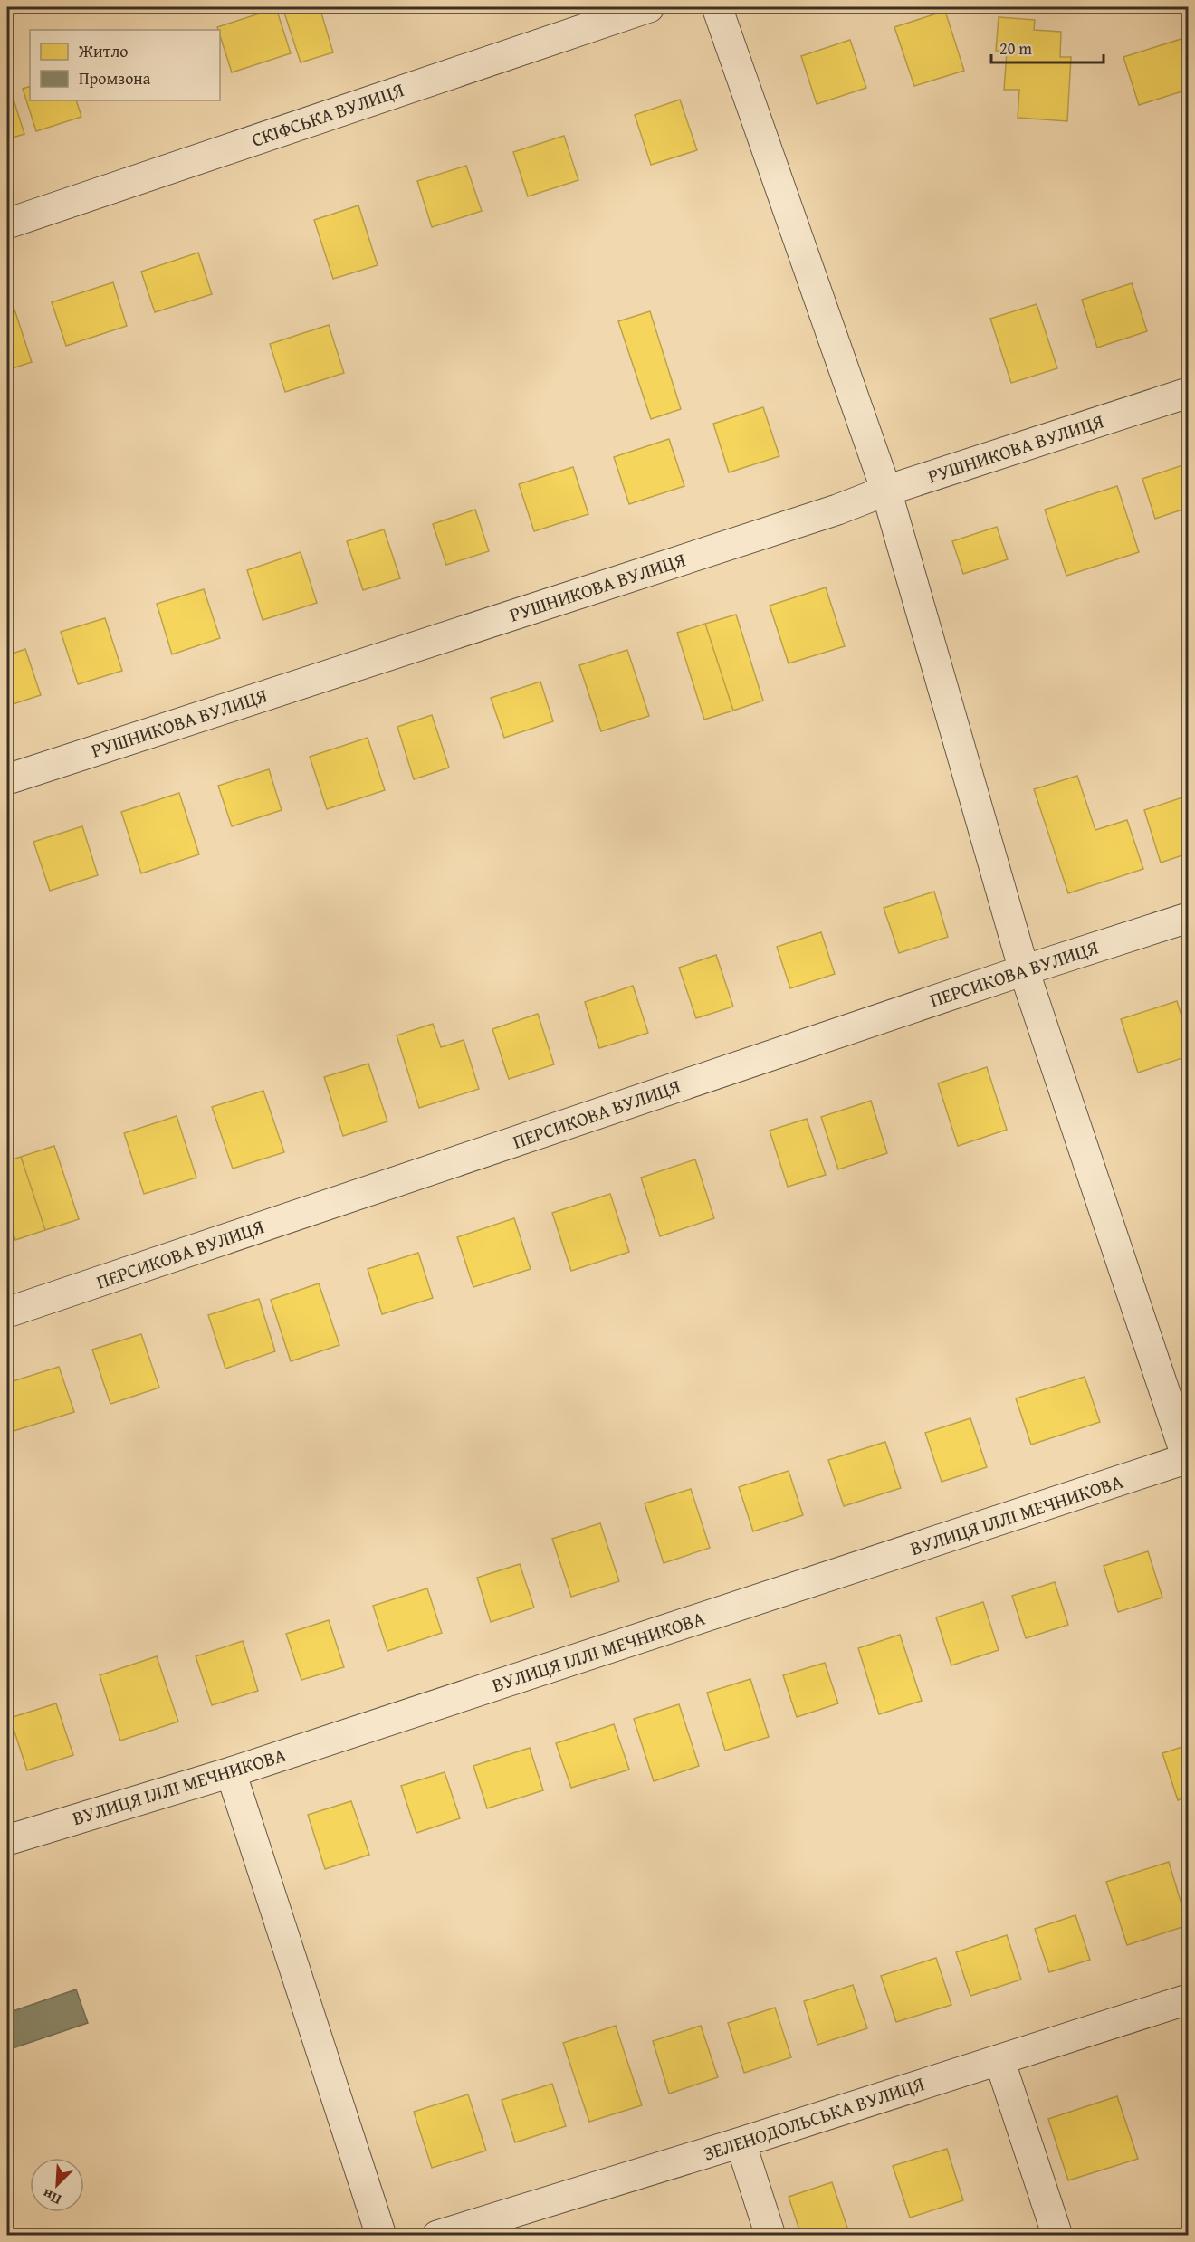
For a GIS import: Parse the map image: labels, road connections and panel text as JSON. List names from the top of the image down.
{
  "streets": {
    "street": [
      "СКІФСЬКА ВУЛИЦЯ",
      "РУШНИКОВА ВУЛИЦЯ",
      "ПЕРСИКОВА ВУЛИЦЯ",
      "ВУЛИЦЯ ІЛЛІ МЕЧНИКОВА",
      "ЗЕЛЕНОДОЛЬСЬКА ВУЛИЦЯ"
    ]
  },
  "legend": ["Житло", "Промзона"],
  "scale_bar": "20 m",
  "north": "bottom left"
}
